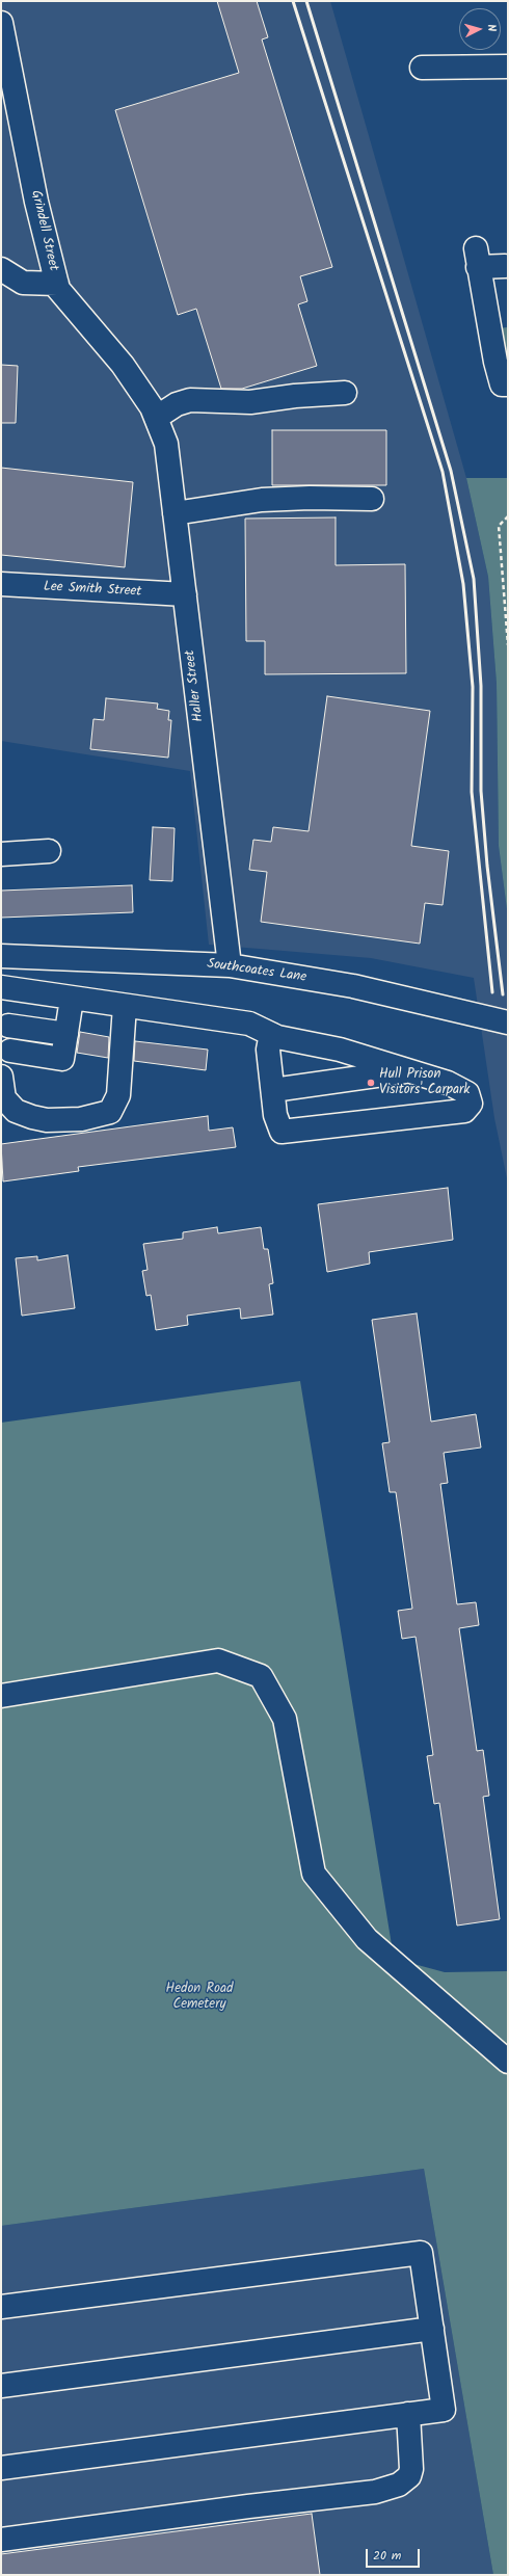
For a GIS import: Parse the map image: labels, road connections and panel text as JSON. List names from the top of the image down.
{
  "streets": {
    "street": [
      "Grindell Street",
      "Lee Smith Street",
      "Haller Street",
      "Southcoates Lane"
    ]
  },
  "crossings": [
    ["Grindell Street", "Haller Street"],
    ["Lee Smith Street", "Haller Street"],
    ["Haller Street", "Southcoates Lane"]
  ],
  "parks": ["Hedon Road Cemetery"],
  "places": ["Hull Prison Visitors' Carpark"],
  "scale_bar": "20 m",
  "north": "right"
}
